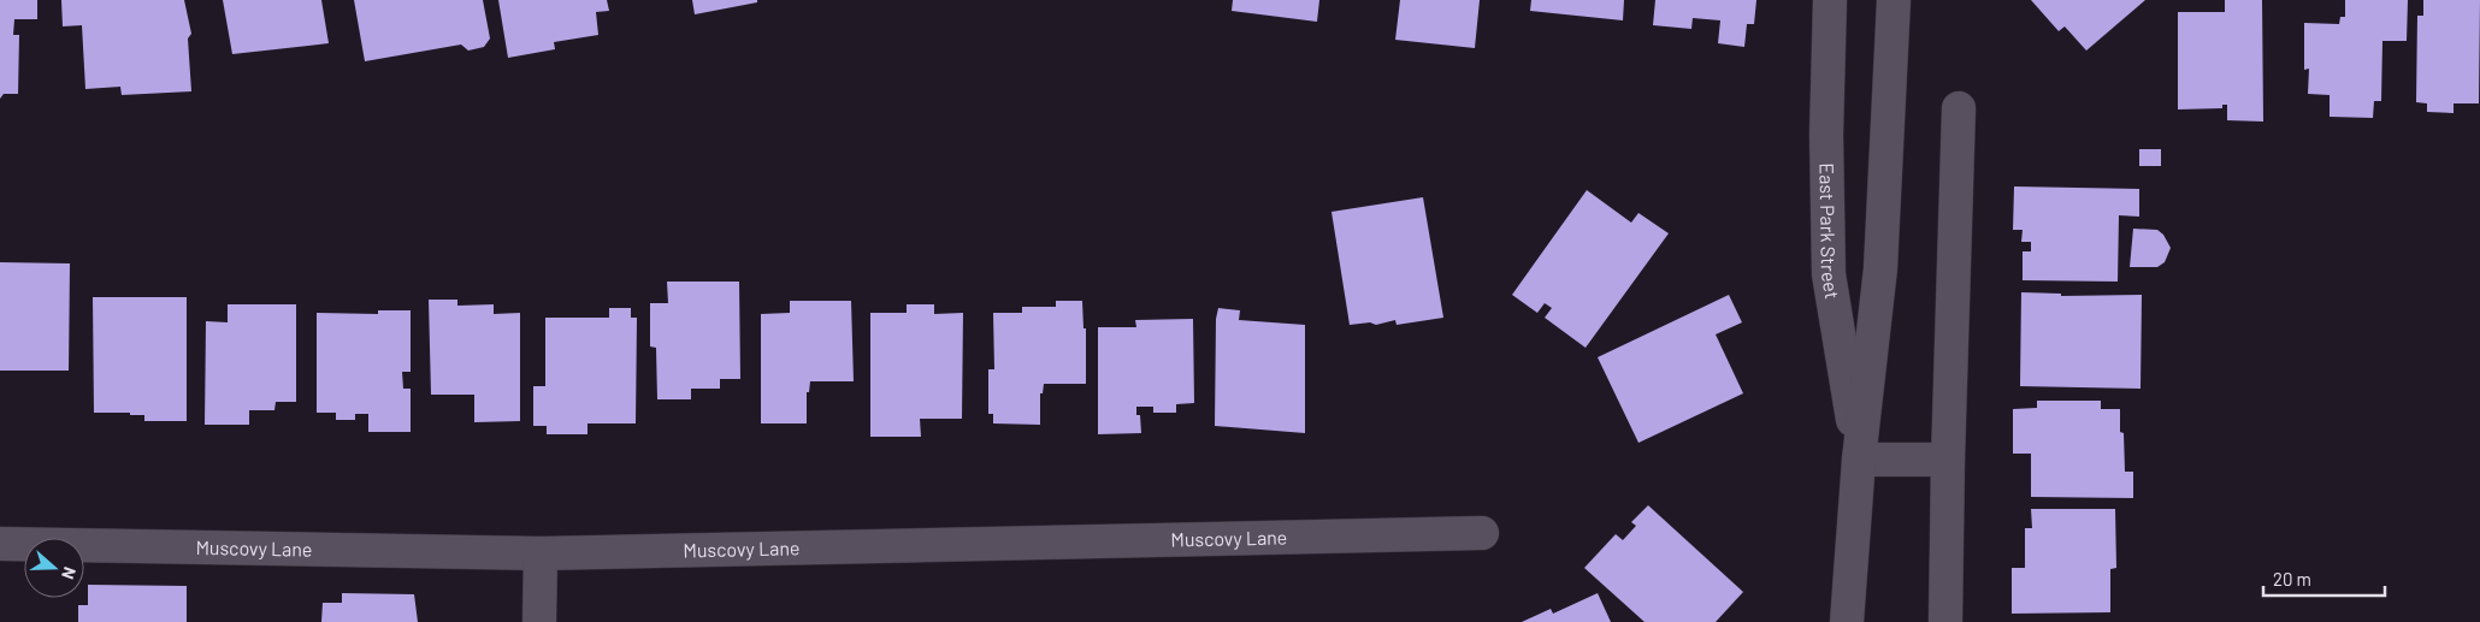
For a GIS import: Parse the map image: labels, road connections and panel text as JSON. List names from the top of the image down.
{
  "streets": {
    "street": ["East Park Street", "Muscovy Lane"]
  },
  "scale_bar": "20 m",
  "north": "right"
}
